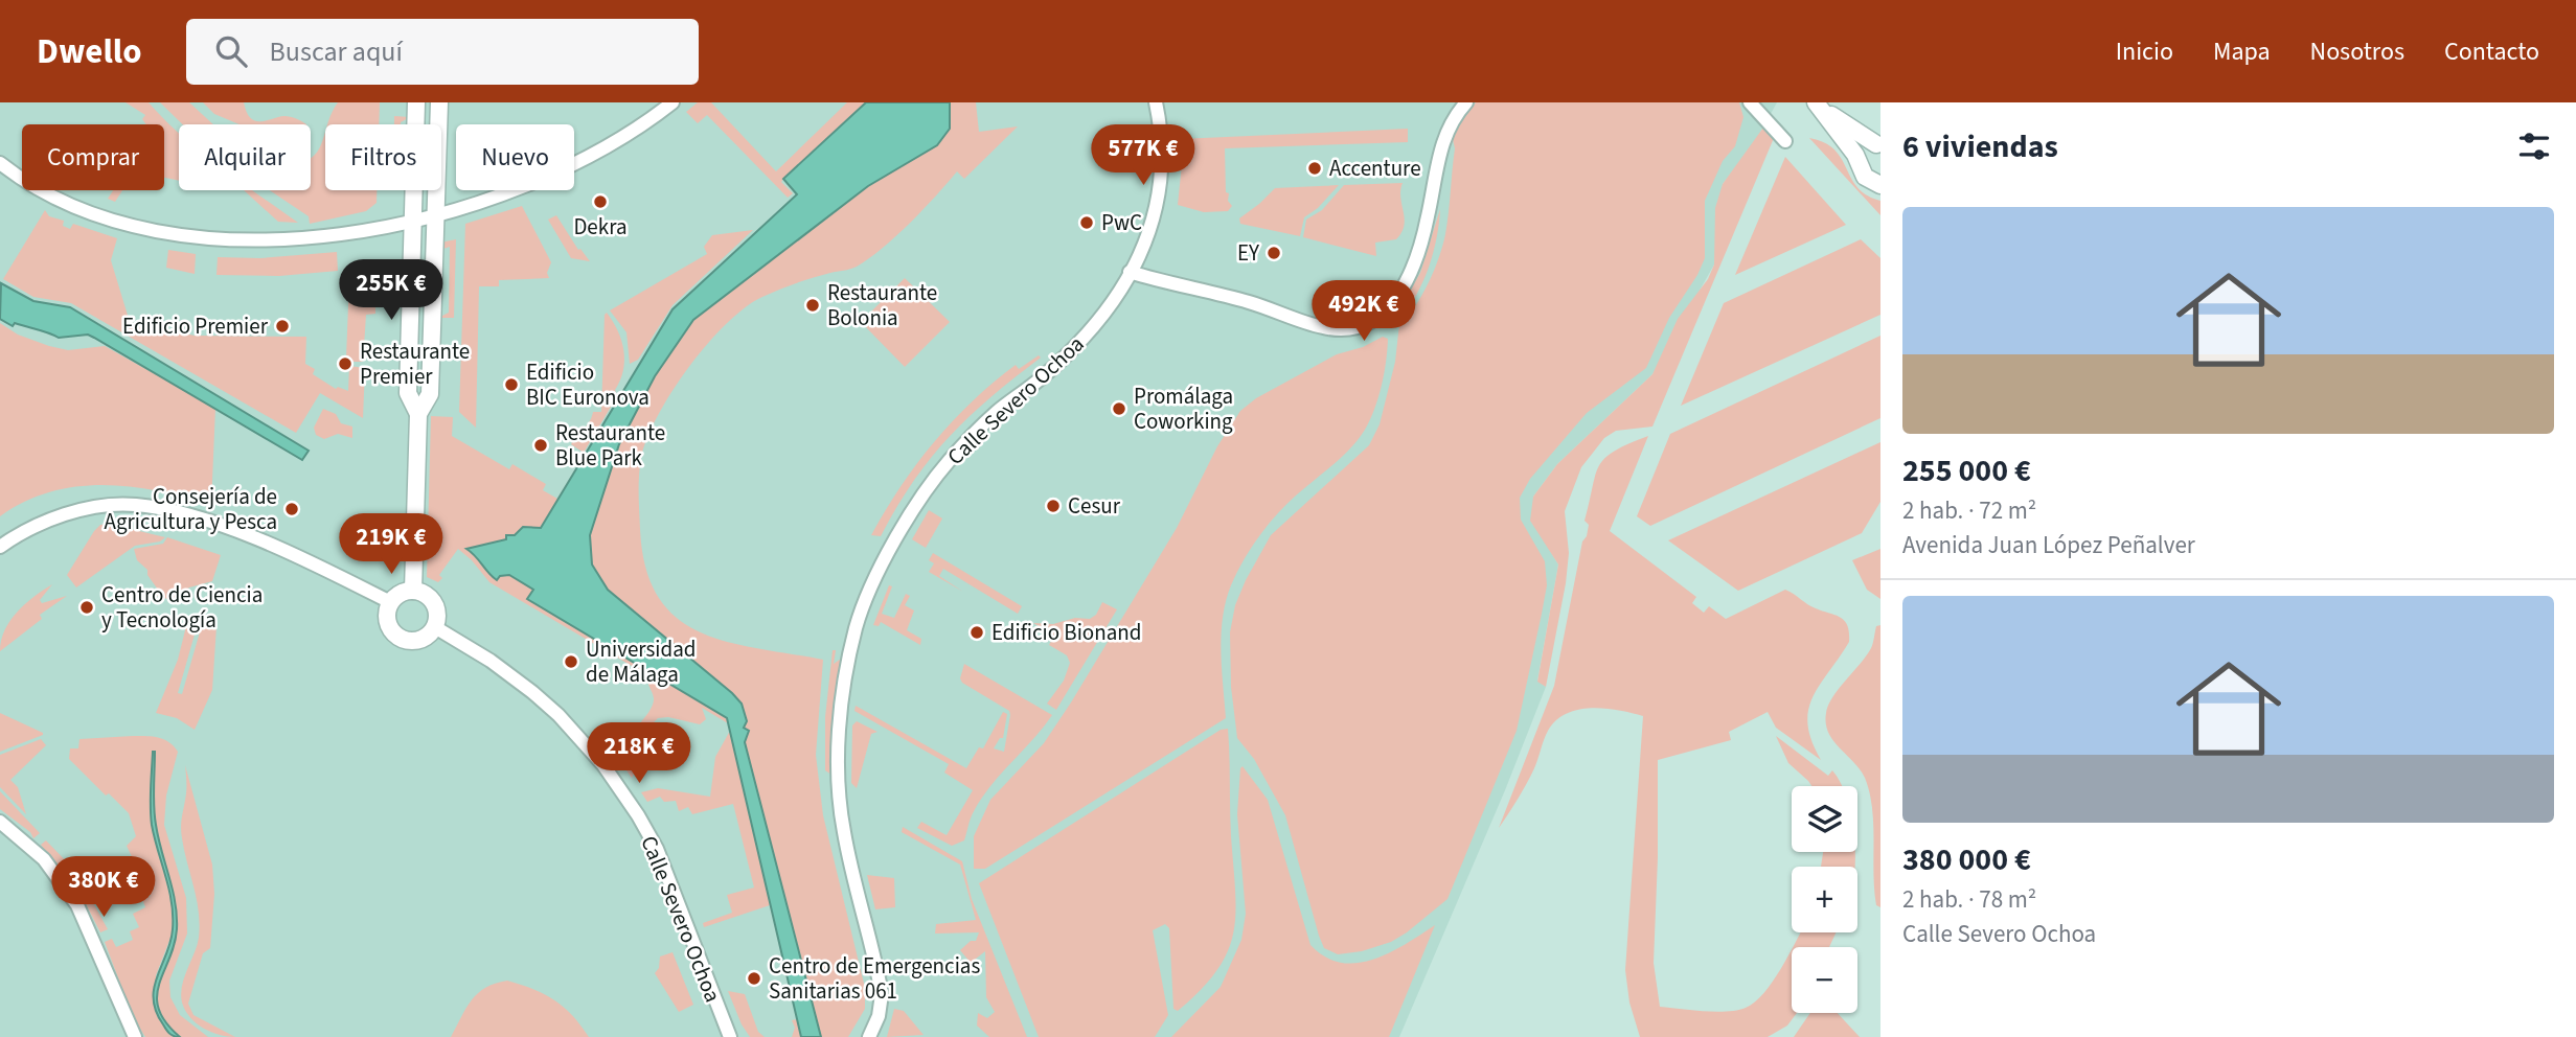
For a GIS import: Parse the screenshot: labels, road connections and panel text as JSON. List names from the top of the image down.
{
  "streets": {
    "street": ["Calle Severo Ochoa"]
  },
  "places": [
    "Accenture",
    "Dekra",
    "PwC",
    "EY",
    "Restaurante Bolonia",
    "Edificio Premier",
    "Restaurante Premier",
    "Edificio BIC Euronova",
    "Promálaga Coworking",
    "Restaurante Blue Park",
    "Cesur",
    "Consejería de Agricultura y Pesca",
    "Centro de Ciencia y Tecnología",
    "Edificio Bionand",
    "Universidad de Málaga",
    "Centro de Emergencias Sanitarias 061"
  ],
  "page": {
    "header": "Dwello",
    "search": "Buscar aquí",
    "nav": [
      "Inicio",
      "Mapa",
      "Nosotros",
      "Contacto"
    ],
    "heading": "6 viviendas",
    "price": [
      "577K €",
      "255K €",
      "492K €",
      "219K €",
      "218K €",
      "380K €"
    ],
    "chip": [
      "Comprar",
      "Alquilar",
      "Filtros",
      "Nuevo"
    ],
    "list": [
      {
        "name": "255 000 €",
        "note": "2 hab. · 72 m² · Avenida Juan López Peñalver"
      },
      {
        "name": "380 000 €",
        "note": "2 hab. · 78 m² · Calle Severo Ochoa"
      }
    ],
    "map_buttons": ["+", "−"]
  }
}
